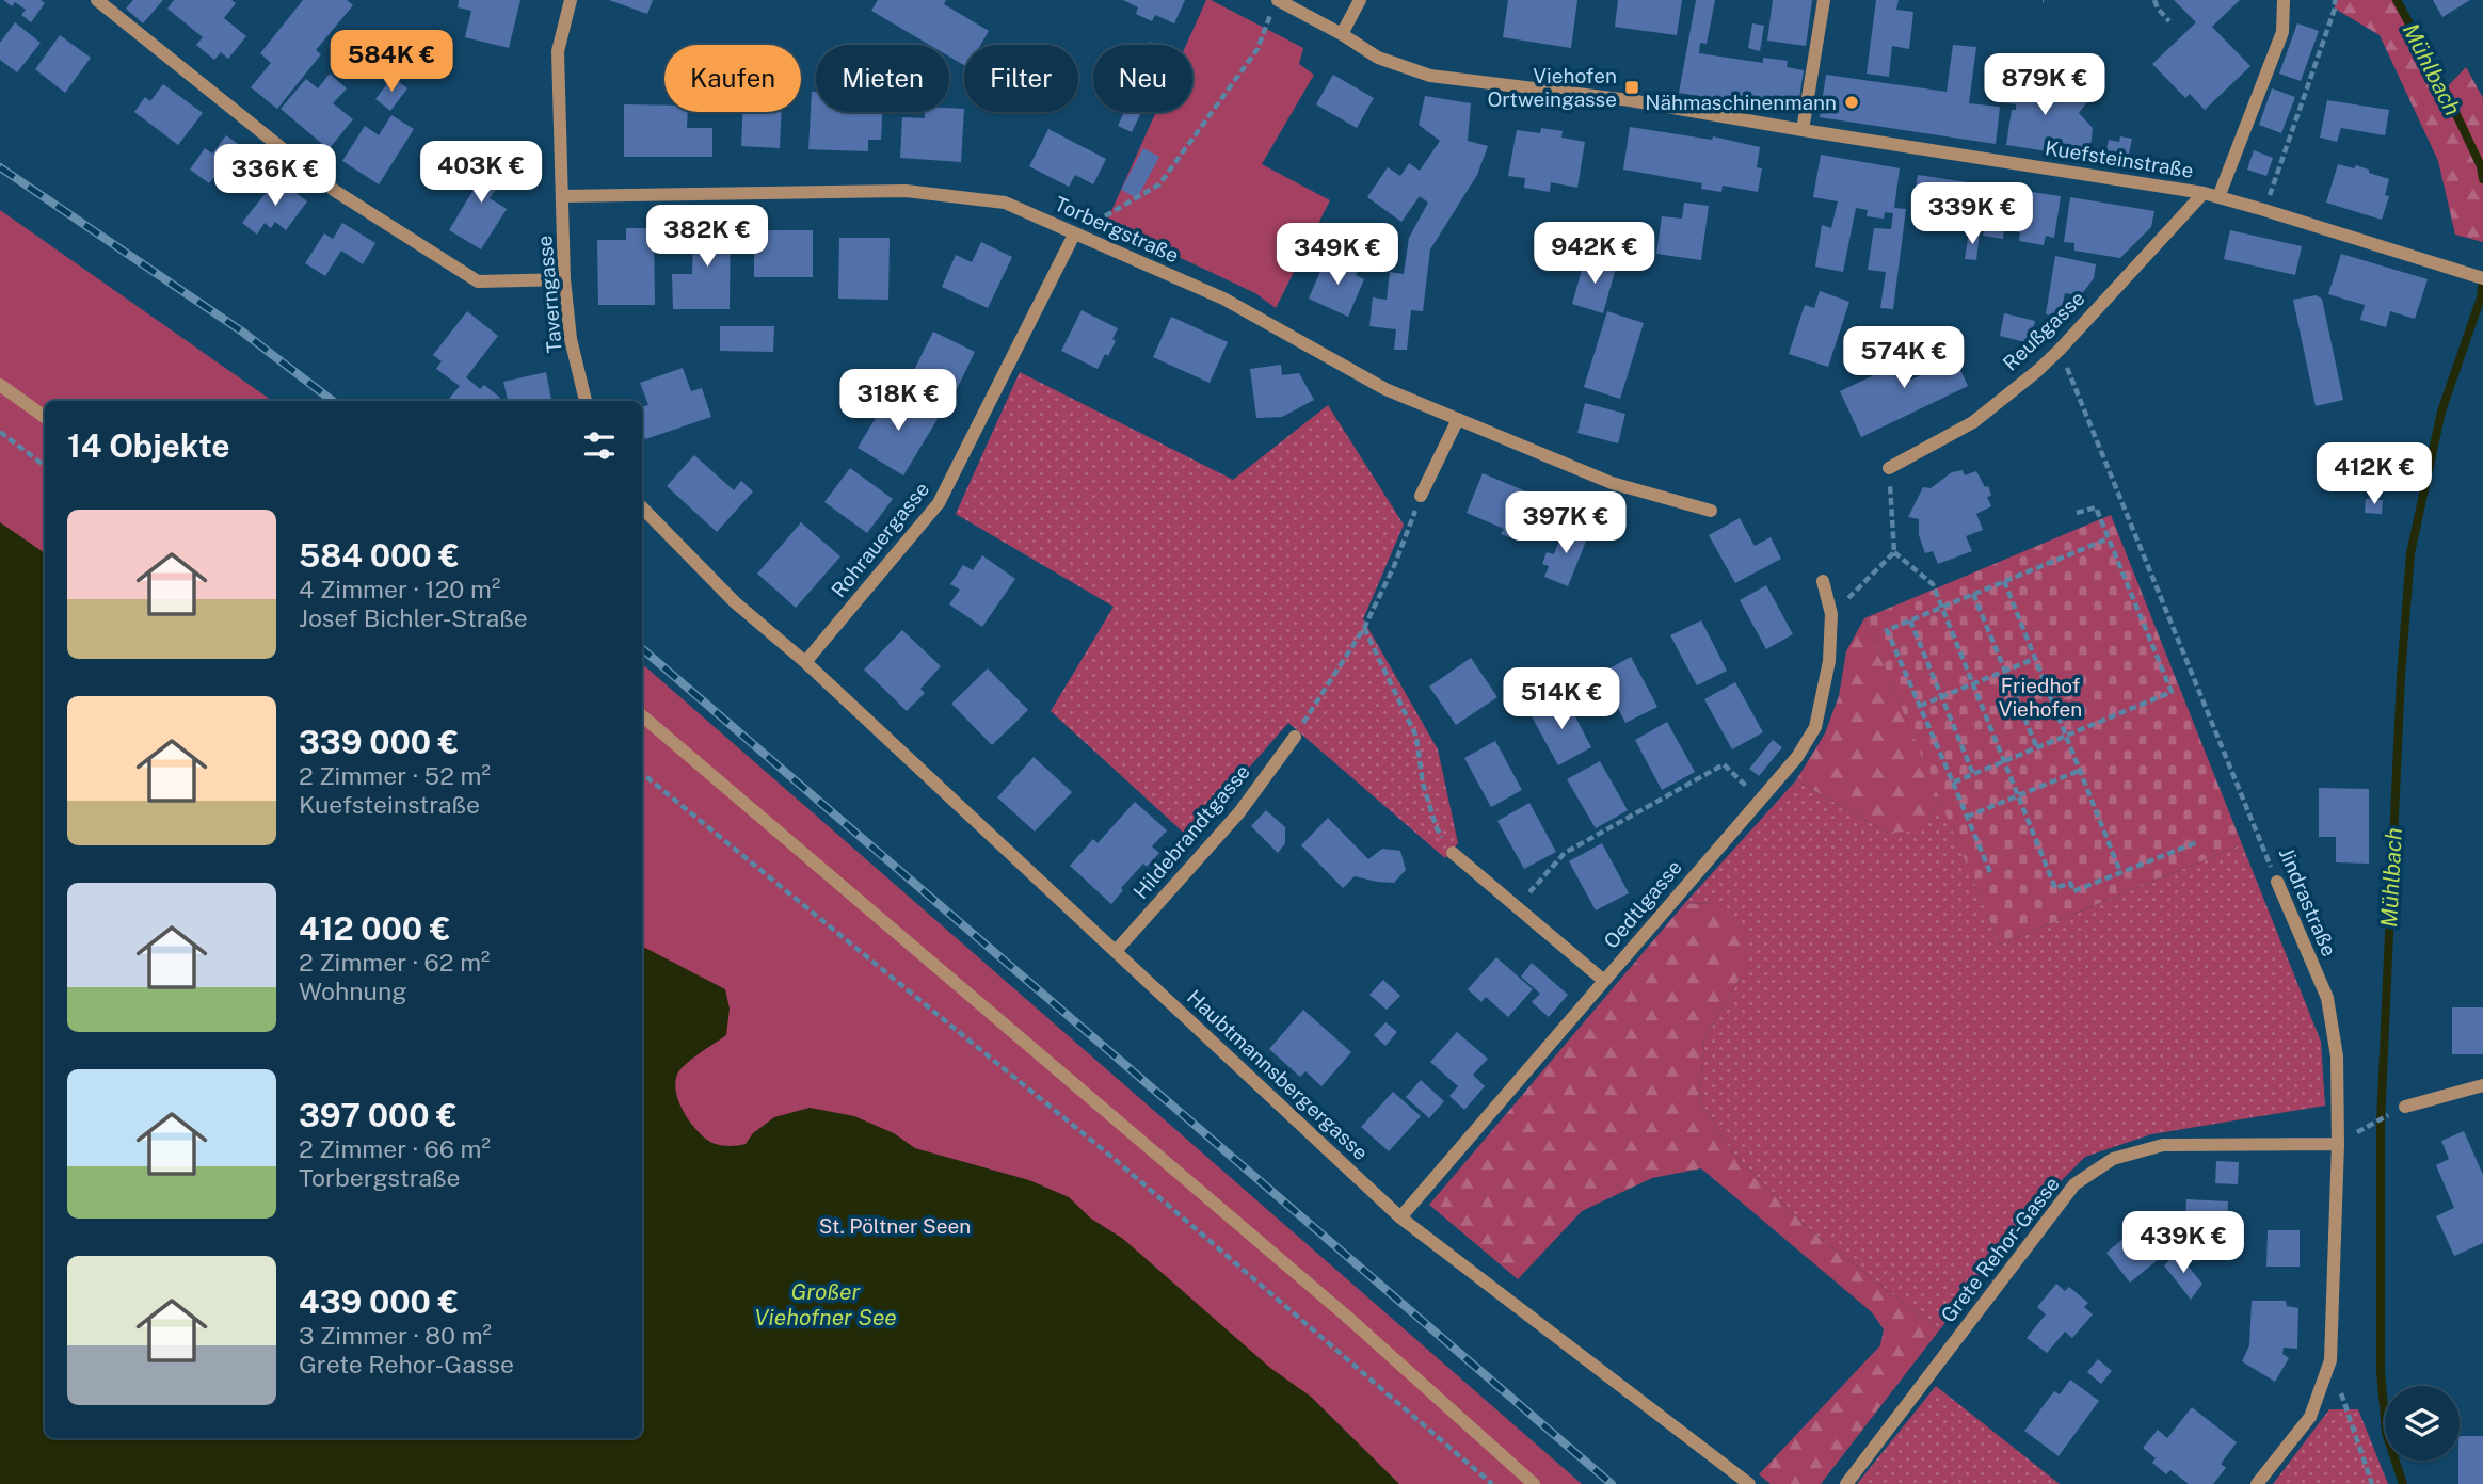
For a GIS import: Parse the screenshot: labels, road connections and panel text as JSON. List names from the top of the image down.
{
  "streets": {
    "street": [
      "Kuefsteinstraße",
      "Torbergstraße",
      "Taverngasse",
      "Reußgasse",
      "Rohrauergasse",
      "Hildebrandtgasse",
      "Jindrastraße",
      "Oedtlgasse",
      "Haubtmannsbergergasse",
      "Grete Rehor-Gasse"
    ]
  },
  "crossings": [
    ["Kuefsteinstraße", "Reußgasse"],
    ["Torbergstraße", "Taverngasse"],
    ["Torbergstraße", "Rohrauergasse"],
    ["Reußgasse", "Jindrastraße"],
    ["Rohrauergasse", "Haubtmannsbergergasse"],
    ["Hildebrandtgasse", "Haubtmannsbergergasse"],
    ["Jindrastraße", "Grete Rehor-Gasse"],
    ["Oedtlgasse", "Haubtmannsbergergasse"]
  ],
  "water": ["Mühlbach", "Großer Viehofner See"],
  "parks": ["Friedhof Viehofen", "St. Pöltner Seen"],
  "places": {
    "transit": ["Viehofen Ortweingasse"],
    "other": ["Nähmaschinenmann"]
  },
  "page": {
    "price": [
      "584K €",
      "879K €",
      "403K €",
      "336K €",
      "339K €",
      "382K €",
      "942K €",
      "349K €",
      "574K €",
      "318K €",
      "412K €",
      "397K €",
      "514K €",
      "439K €"
    ],
    "chip": [
      "Kaufen",
      "Mieten",
      "Filter",
      "Neu"
    ],
    "heading": "14 Objekte",
    "list": [
      {
        "name": "584 000 €",
        "note": "4 Zimmer · 120 m² · Josef Bichler-Straße"
      },
      {
        "name": "339 000 €",
        "note": "2 Zimmer · 52 m² · Kuefsteinstraße"
      },
      {
        "name": "412 000 €",
        "note": "2 Zimmer · 62 m² · Wohnung"
      },
      {
        "name": "397 000 €",
        "note": "2 Zimmer · 66 m² · Torbergstraße"
      },
      {
        "name": "439 000 €",
        "note": "3 Zimmer · 80 m² · Grete Rehor-Gasse"
      }
    ]
  }
}
